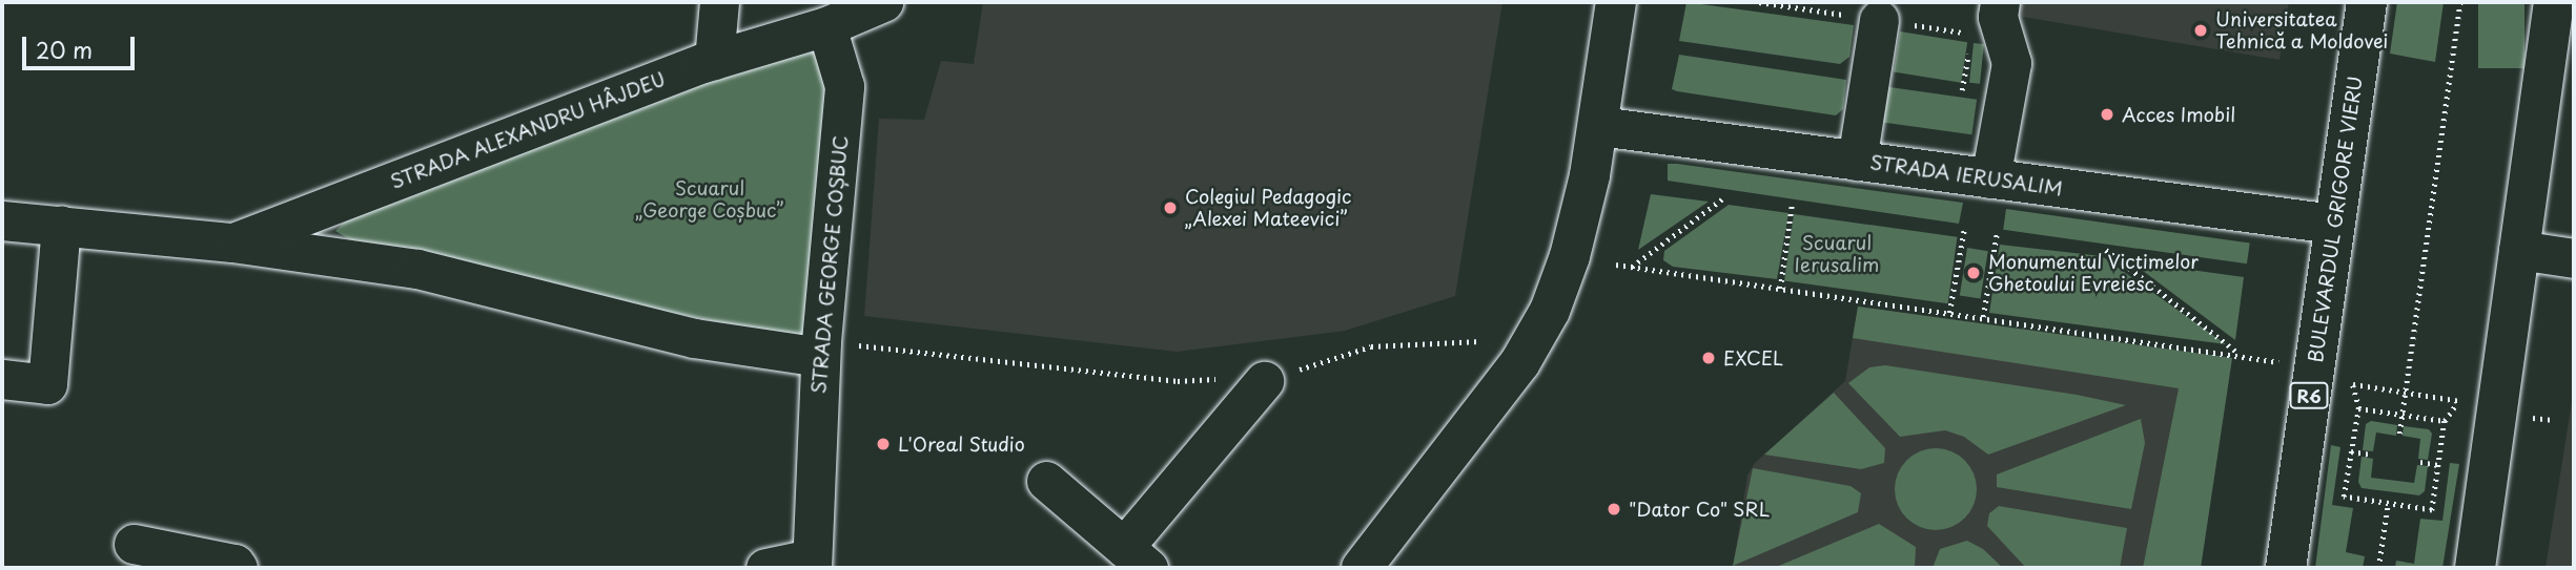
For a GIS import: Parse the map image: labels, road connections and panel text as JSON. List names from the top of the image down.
{
  "streets": {
    "main road": ["BULEVARDUL GRIGORE VIERU", "R6"],
    "street": ["STRADA ALEXANDRU HÂJDEU", "STRADA IERUSALIM", "STRADA GEORGE COȘBUC"]
  },
  "crossings": [
    ["STRADA ALEXANDRU HÂJDEU", "STRADA GEORGE COȘBUC"],
    ["STRADA IERUSALIM", "BULEVARDUL GRIGORE VIERU"]
  ],
  "parks": ["Scuarul „George Coșbuc”", "Scuarul Ierusalim"],
  "places": [
    "Universitatea Tehnică a Moldovei",
    "Acces Imobil",
    "Colegiul Pedagogic „Alexei Mateevici”",
    "Monumentul Victimelor Ghetoului Evreiesc",
    "EXCEL",
    "L'Oreal Studio",
    "\"Dator Co\" SRL"
  ],
  "scale_bar": "20 m"
}
